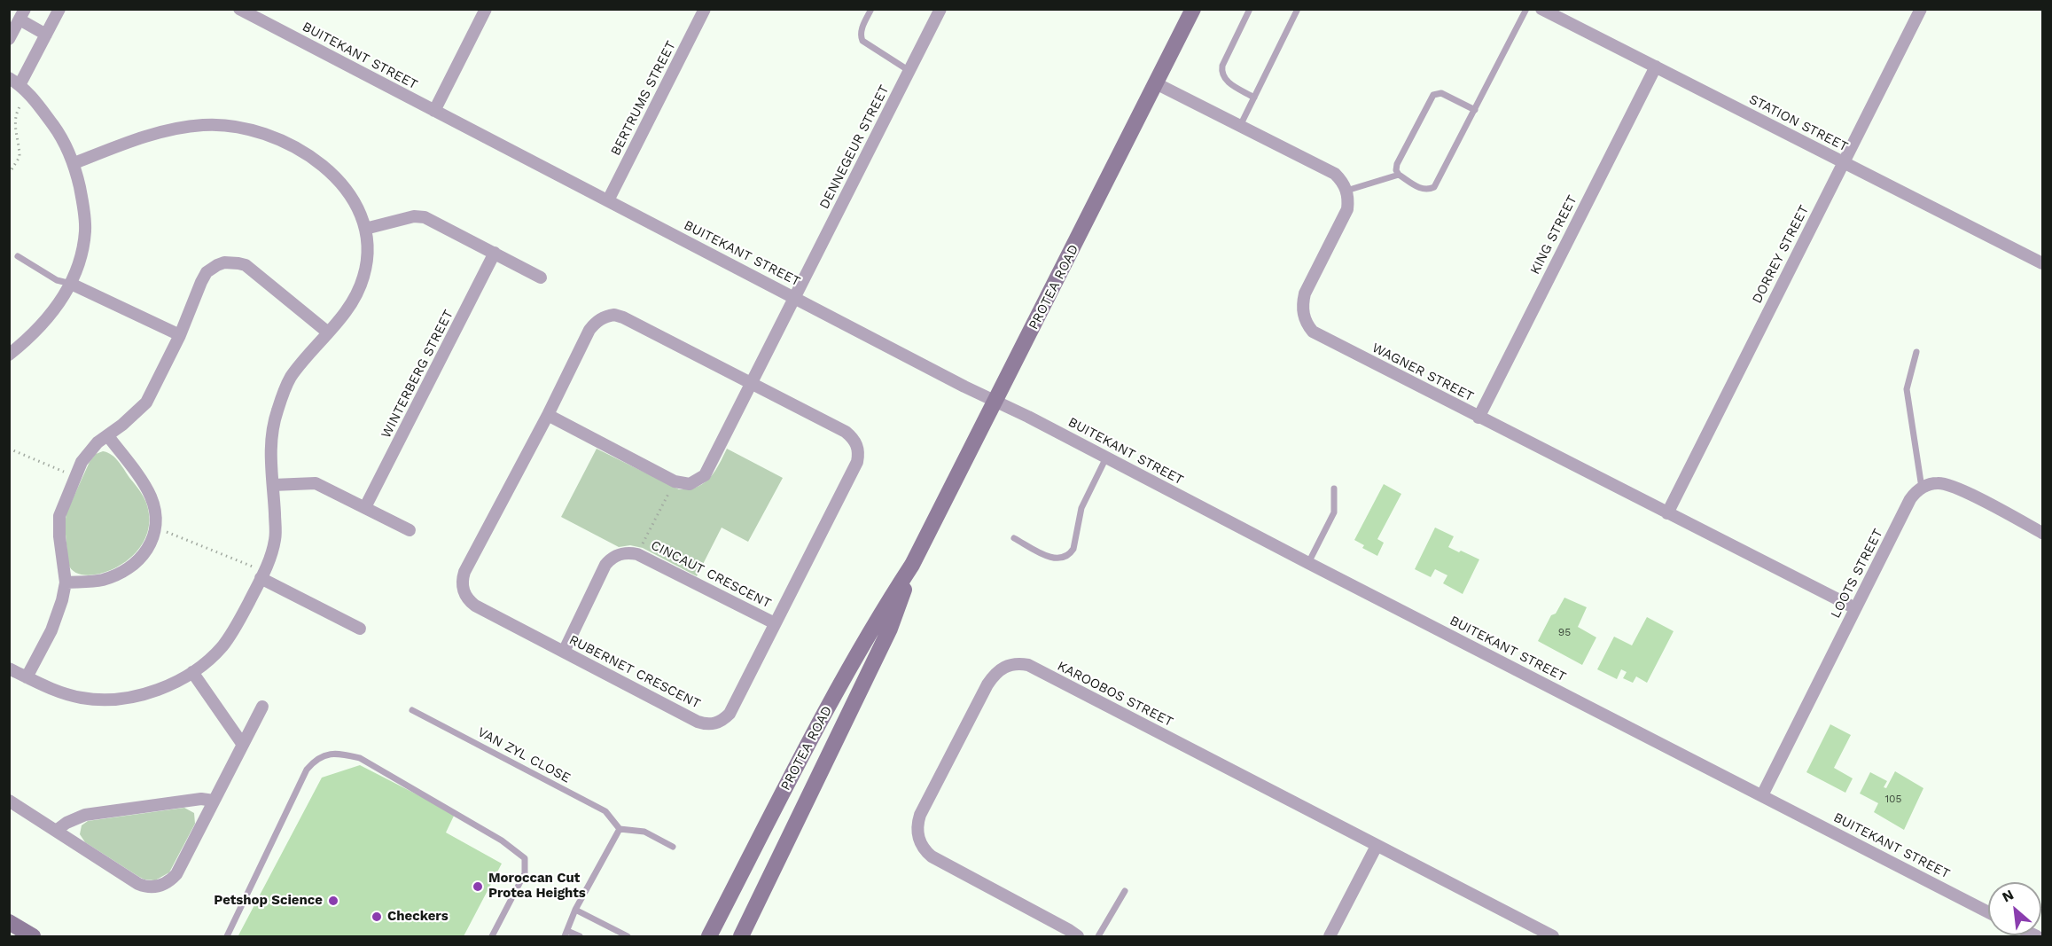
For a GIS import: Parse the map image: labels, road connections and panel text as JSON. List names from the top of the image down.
{
  "streets": {
    "street": [
      "BUITEKANT STREET",
      "BERTRUMS STREET",
      "STATION STREET",
      "DENNEGEUR STREET",
      "KING STREET",
      "DORREY STREET",
      "PROTEA ROAD",
      "WAGNER STREET",
      "WINTERBERG STREET",
      "LOOTS STREET",
      "CINCAUT CRESCENT",
      "RUBERNET CRESCENT",
      "KAROOBOS STREET"
    ],
    "lane": ["VAN ZYL CLOSE"]
  },
  "crossings": [
    ["BUITEKANT STREET", "BERTRUMS STREET"],
    ["BUITEKANT STREET", "DENNEGEUR STREET"],
    ["BUITEKANT STREET", "PROTEA ROAD"],
    ["BUITEKANT STREET", "LOOTS STREET"],
    ["STATION STREET", "KING STREET"],
    ["STATION STREET", "DORREY STREET"],
    ["DENNEGEUR STREET", "RUBERNET CRESCENT"],
    ["KING STREET", "WAGNER STREET"],
    ["DORREY STREET", "WAGNER STREET"],
    ["WAGNER STREET", "LOOTS STREET"],
    ["CINCAUT CRESCENT", "RUBERNET CRESCENT"]
  ],
  "places": ["Moroccan Cut Protea Heights", "Petshop Science", "Checkers"],
  "house_numbers": ["95", "105"],
  "north": "top left"
}
